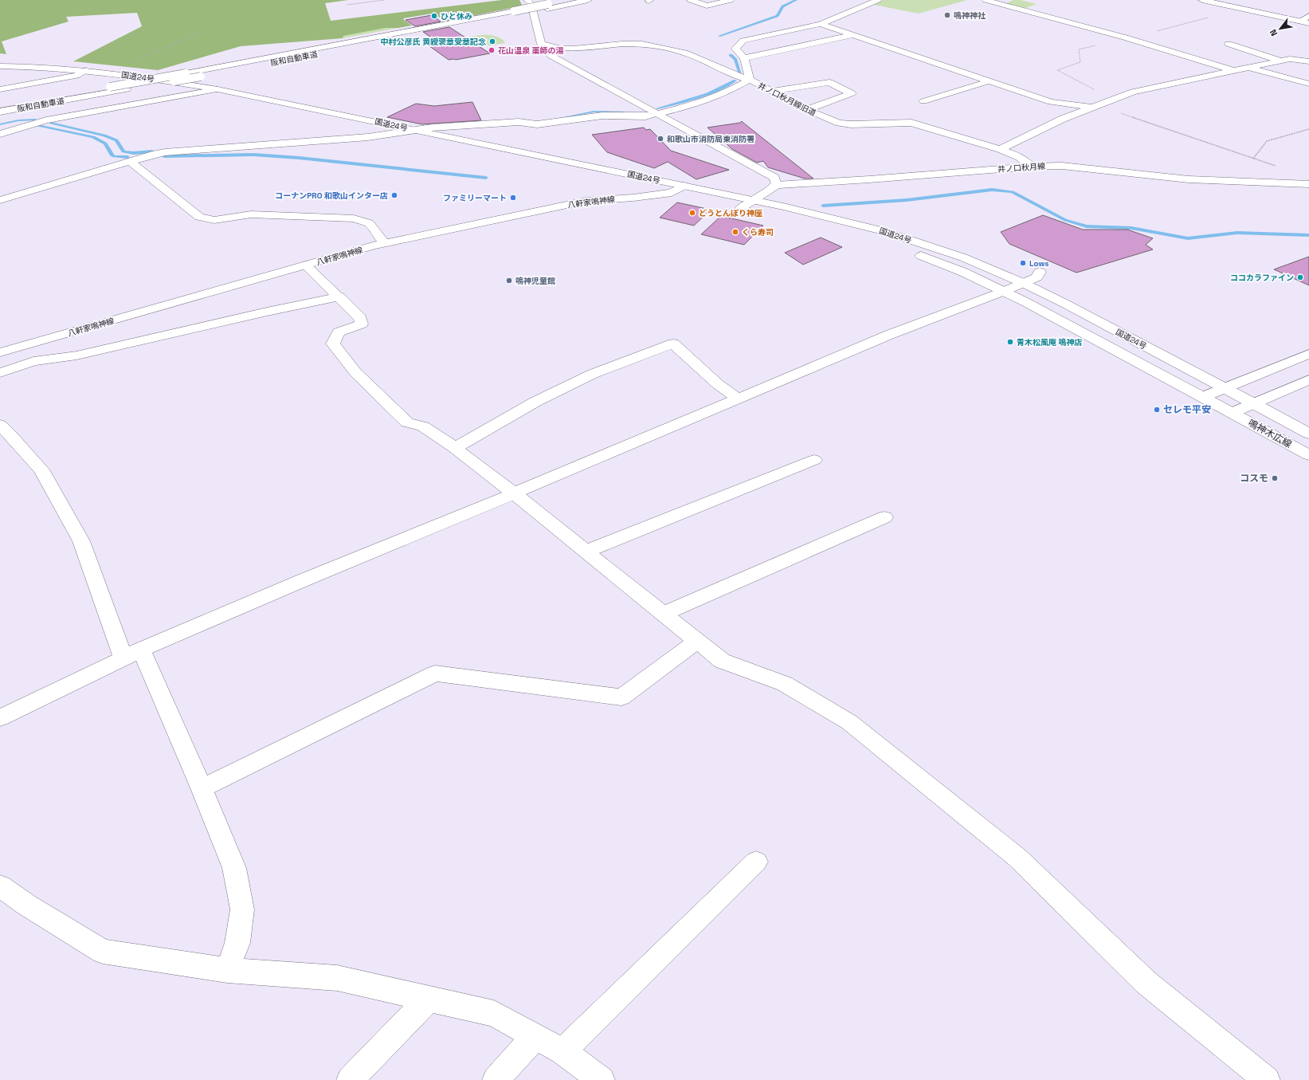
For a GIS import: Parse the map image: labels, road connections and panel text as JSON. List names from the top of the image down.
{
  "streets": {
    "main road": [
      "阪和自動車道",
      "国道24号",
      "井ノ口秋月線旧道",
      "井ノ口秋月線",
      "八軒家鳴神線",
      "鳴神木広線"
    ]
  },
  "crossings": [
    ["国道24号", "八軒家鳴神線"],
    ["国道24号", "鳴神木広線"],
    ["井ノ口秋月線旧道", "井ノ口秋月線"]
  ],
  "places": [
    "鳴神神社",
    "ひと休み",
    "中村公彦氏 黄綬褒章受章記念",
    "花山温泉 薬師の湯",
    "和歌山市消防局東消防署",
    "コーナンPRO 和歌山インター店",
    "ファミリーマート",
    "どうとんぼり神座",
    "くら寿司",
    "Lows",
    "ココカラファイン",
    "嗚神児童館",
    "青木松風庵 鳴神店",
    "セレモ平安",
    "コスモ"
  ],
  "north": "bottom left"
}
